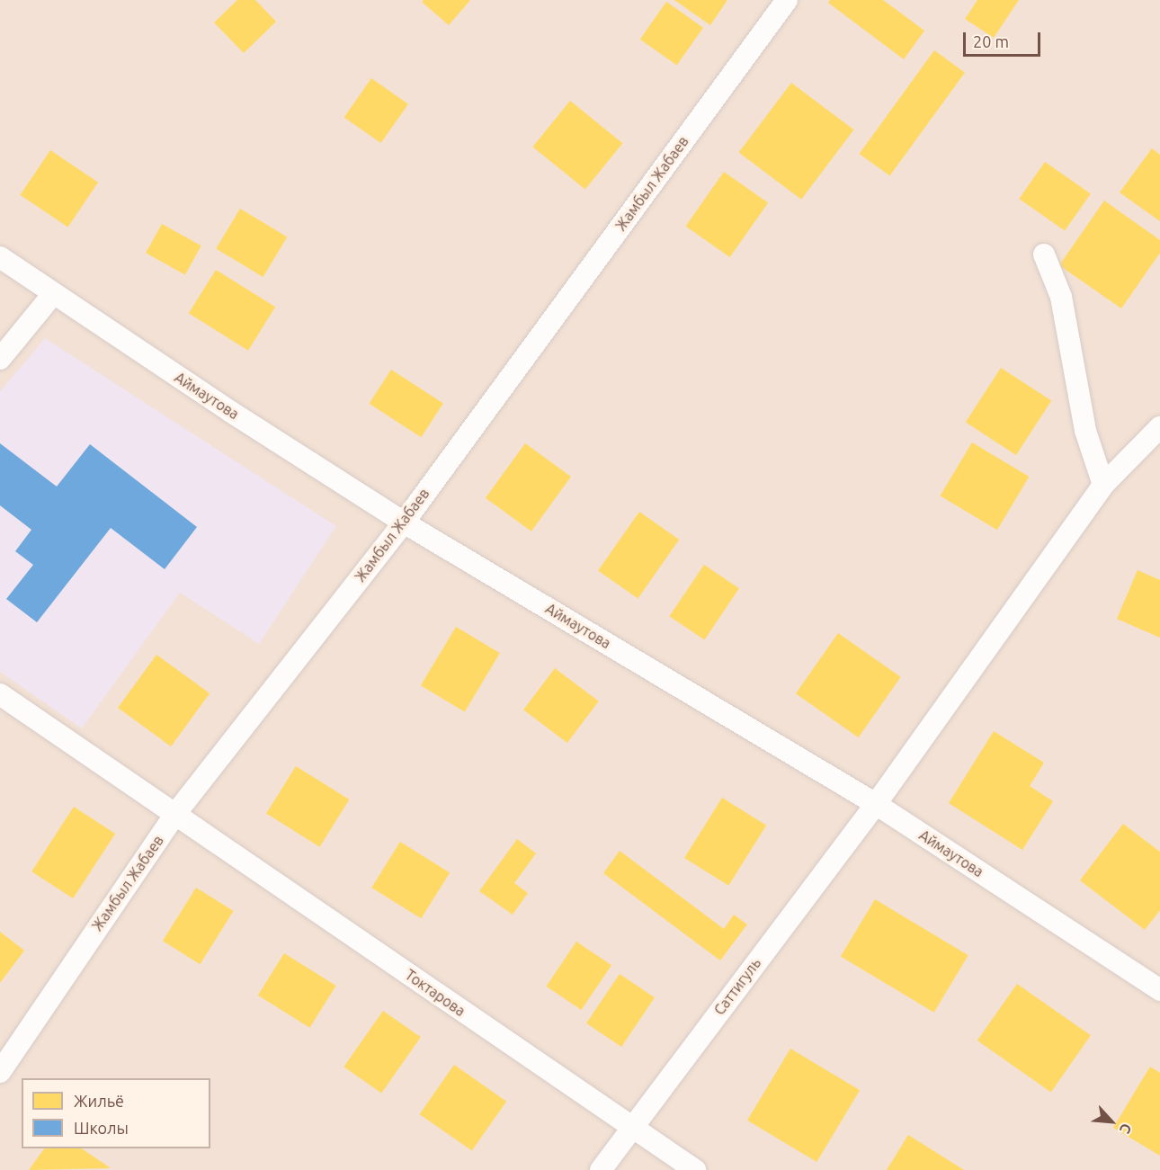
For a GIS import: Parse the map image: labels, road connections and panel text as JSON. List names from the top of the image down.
{
  "streets": {
    "street": [
      "Жамбыл Жабаев",
      "Аймаутова",
      "Саттигуль",
      "Токтарова"
    ]
  },
  "crossings": [
    ["Жамбыл Жабаев", "Аймаутова"],
    ["Жамбыл Жабаев", "Токтарова"],
    ["Аймаутова", "Саттигуль"],
    ["Саттигуль", "Токтарова"]
  ],
  "legend": ["Жильё", "Школы"],
  "scale_bar": "20 m",
  "north": "bottom right"
}
